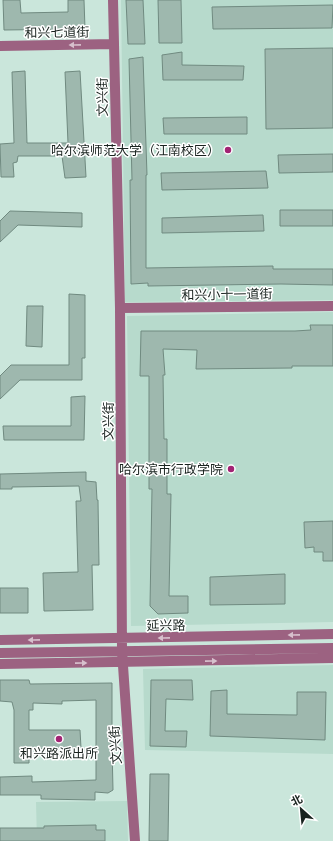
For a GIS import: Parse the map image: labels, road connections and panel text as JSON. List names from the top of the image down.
{
  "streets": {
    "street": [
      "和兴七道街",
      "文兴街",
      "和兴小十一道街",
      "延兴路"
    ]
  },
  "crossings": [
    ["和兴七道街", "文兴街"],
    ["文兴街", "和兴小十一道街"],
    ["文兴街", "延兴路"]
  ],
  "one_way": ["和兴七道街"],
  "places": ["哈尔滨师范大学（江南校区）", "哈尔滨市行政学院", "和兴路派出所"],
  "north": "top left"
}
